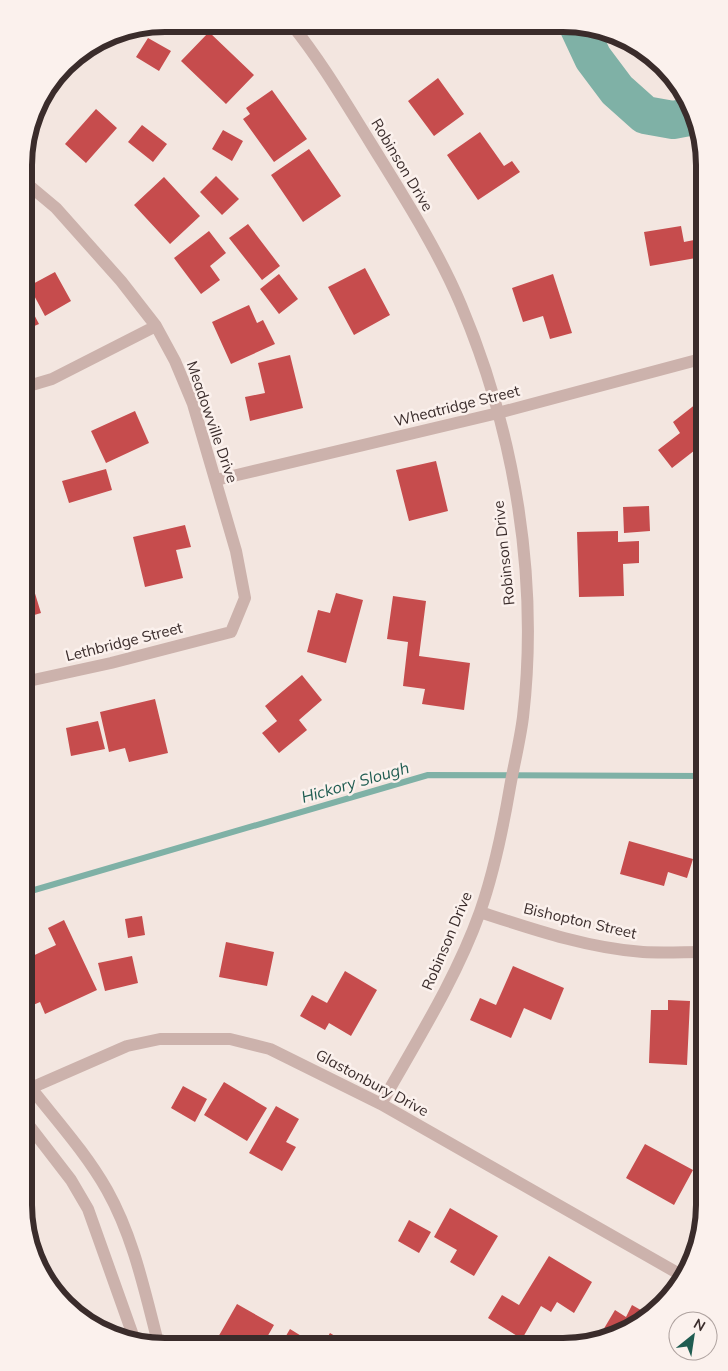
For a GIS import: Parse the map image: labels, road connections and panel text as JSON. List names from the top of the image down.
{
  "streets": {
    "street": [
      "Robinson Drive",
      "Wheatridge Street",
      "Meadowville Drive",
      "Lethbridge Street",
      "Bishopton Street",
      "Glastonbury Drive"
    ]
  },
  "crossings": [
    ["Robinson Drive", "Wheatridge Street"],
    ["Robinson Drive", "Bishopton Street"],
    ["Robinson Drive", "Glastonbury Drive"],
    ["Wheatridge Street", "Meadowville Drive"],
    ["Meadowville Drive", "Lethbridge Street"]
  ],
  "water": ["Hickory Slough"],
  "north": "top right"
}
